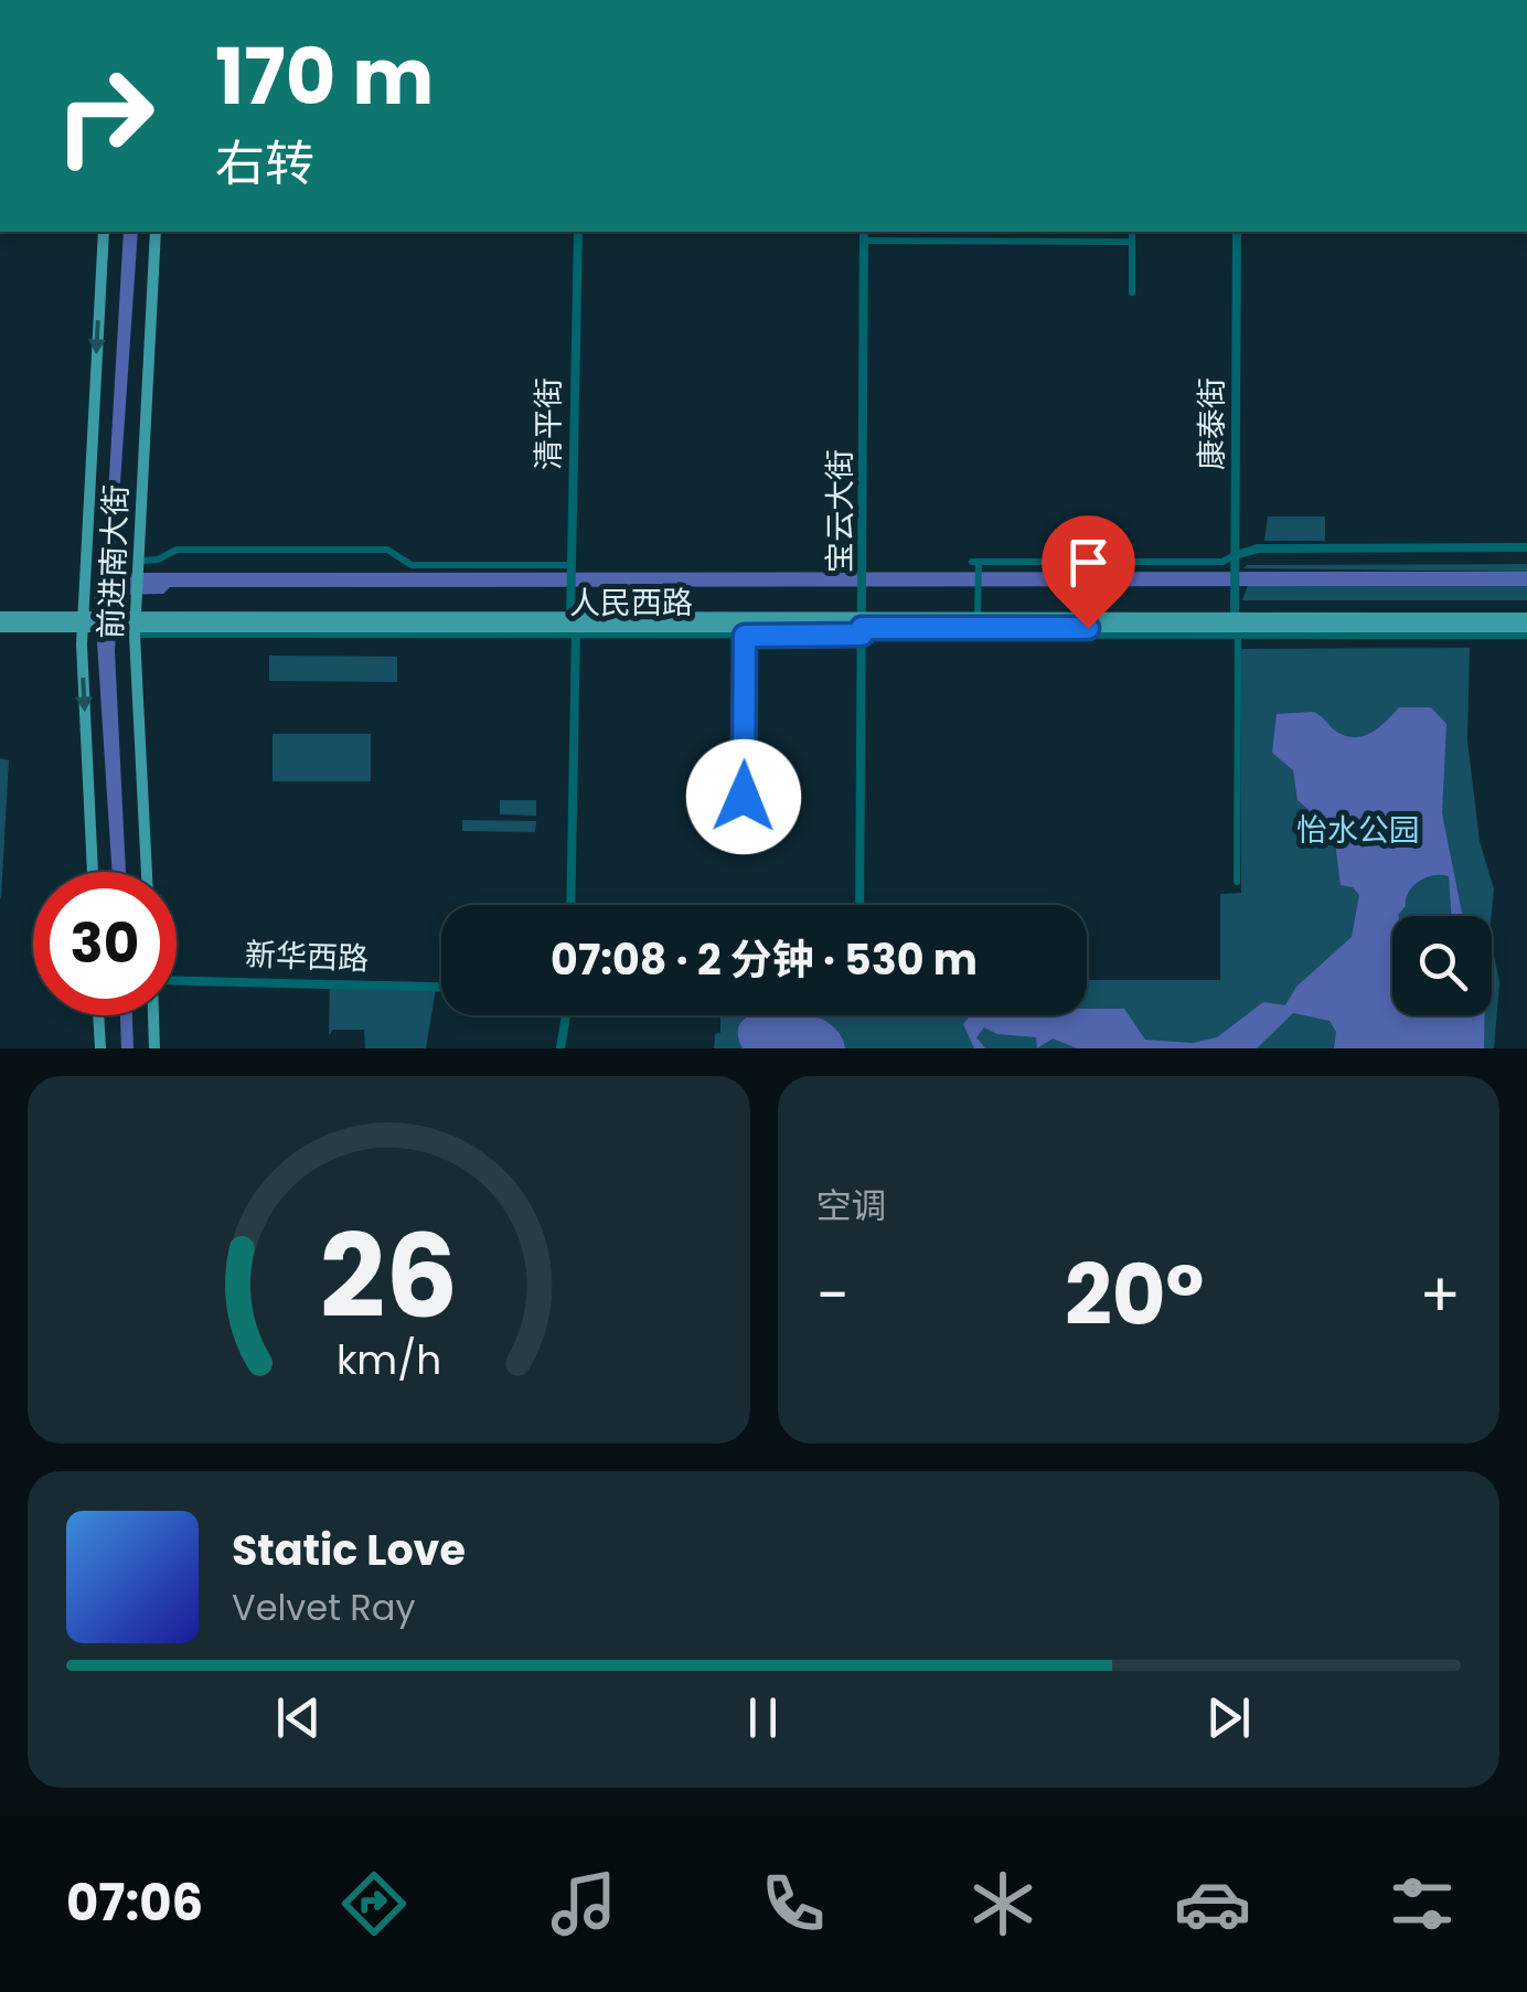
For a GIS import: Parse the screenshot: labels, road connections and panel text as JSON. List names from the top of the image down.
{
  "streets": {
    "main road": ["前进南大街", "人民西路"],
    "street": [
      "清平街",
      "康泰街",
      "宝云大街",
      "新华西路"
    ]
  },
  "crossings": [
    ["清平街", "人民西路"],
    ["康泰街", "人民西路"],
    ["宝云大街", "人民西路"],
    ["前进南大街", "人民西路"]
  ],
  "parks": ["怡水公园"],
  "page": {
    "turn": ["170 m", "右转"],
    "limit": "30",
    "trip": "07:08 · 2 分钟 · 530 m",
    "tile": "空调",
    "heat": ["−", "20°", "+"],
    "song": ["Static Love", "Velvet Ray"],
    "tabs": "07:06",
    "gauge": ["26", "km/h"]
  }
}
